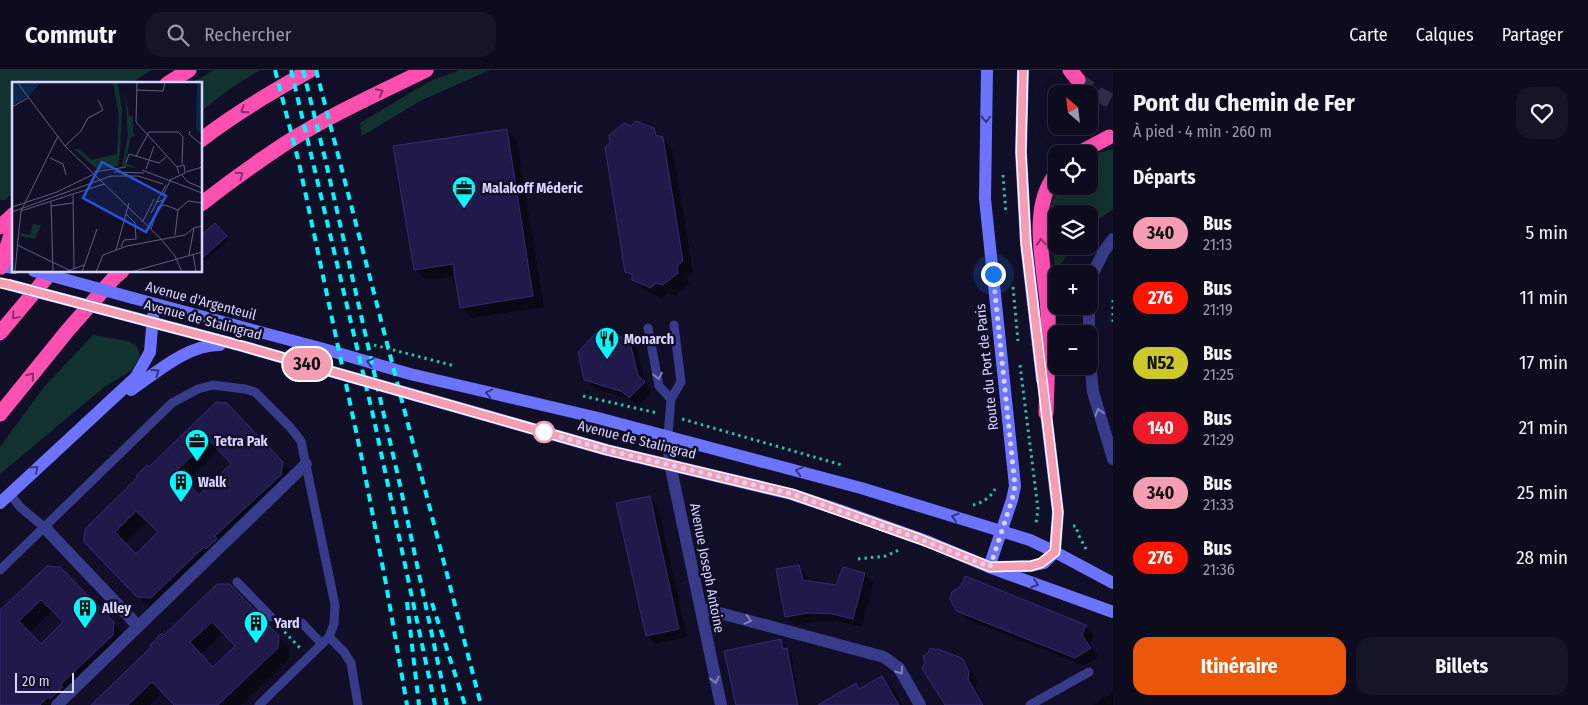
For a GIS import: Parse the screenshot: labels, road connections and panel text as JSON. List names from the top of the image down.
{
  "streets": {
    "main road": ["Avenue d'Argenteuil", "Avenue de Stalingrad", "Route du Port de Paris"],
    "street": ["Avenue Joseph Antoine"]
  },
  "crossings": [
    ["Avenue d'Argenteuil", "Avenue de Stalingrad"],
    ["Avenue de Stalingrad", "Route du Port de Paris"],
    ["Avenue de Stalingrad", "Avenue Joseph Antoine"]
  ],
  "one_way": ["Avenue Joseph Antoine"],
  "places": {
    "office": ["Malakoff Méderic", "Tetra Pak"],
    "restaurant": ["Monarch"],
    "building": ["Walk", "Alley", "Yard"]
  },
  "lines": ["bus line 340"],
  "scale_bar": "20 m",
  "north": "top left",
  "page": {
    "header": "Commutr",
    "search": "Rechercher",
    "nav": ["Carte", "Calques", "Partager"],
    "on_map": "340",
    "heading": [
      ["Pont du Chemin de Fer", "À pied · 4 min · 260 m"],
      "Départs"
    ],
    "map_buttons": ["+", "−"],
    "list": [
      {
        "mark": "340",
        "name": "Bus",
        "note": "21:13",
        "value": "5 min"
      },
      {
        "mark": "276",
        "name": "Bus",
        "note": "21:19",
        "value": "11 min"
      },
      {
        "mark": "N52",
        "name": "Bus",
        "note": "21:25",
        "value": "17 min"
      },
      {
        "mark": "140",
        "name": "Bus",
        "note": "21:29",
        "value": "21 min"
      },
      {
        "mark": "340",
        "name": "Bus",
        "note": "21:33",
        "value": "25 min"
      },
      {
        "mark": "276",
        "name": "Bus",
        "note": "21:36",
        "value": "28 min"
      }
    ],
    "buttons": ["Itinéraire", "Billets"],
    "scale": "20 m"
  }
}
